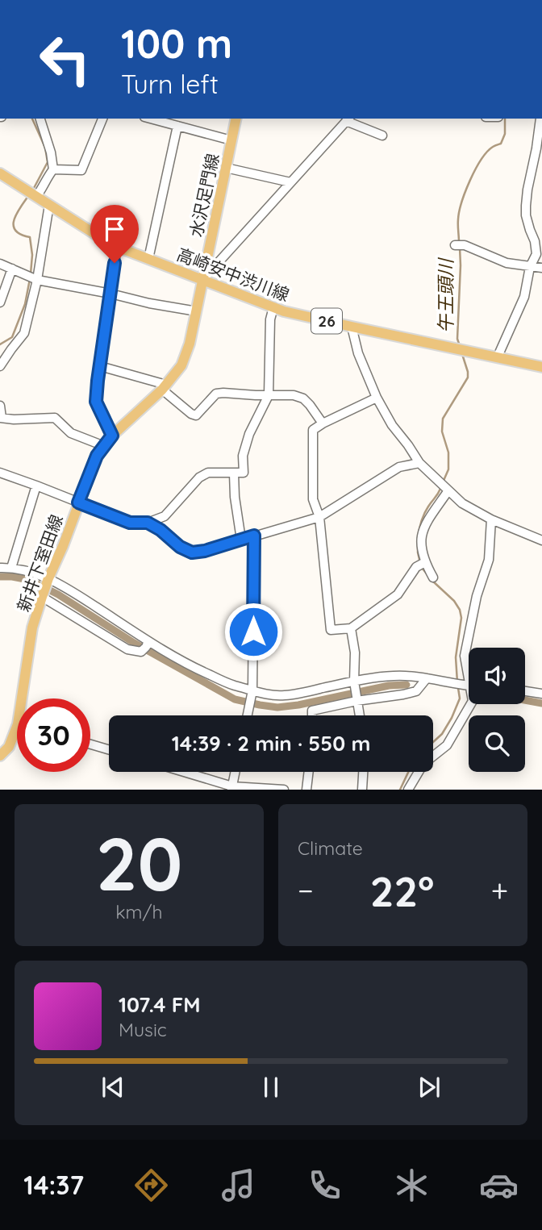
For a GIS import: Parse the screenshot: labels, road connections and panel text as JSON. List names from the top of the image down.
{
  "streets": {
    "main road": [
      "水沢足門線",
      "高崎安中渋川線",
      "26",
      "新井下室田線"
    ]
  },
  "crossings": [
    ["水沢足門線", "高崎安中渋川線"],
    ["水沢足門線", "新井下室田線"],
    ["高崎安中渋川線", "新井下室田線"]
  ],
  "water": ["午王頭川"],
  "page": {
    "turn": ["100 m", "Turn left"],
    "limit": "30",
    "trip": "14:39 · 2 min · 550 m",
    "tile": [
      ["20", "km/h"],
      "Climate"
    ],
    "heat": ["−", "22°", "+"],
    "song": ["107.4 FM", "Music"],
    "tabs": "14:37"
  }
}
